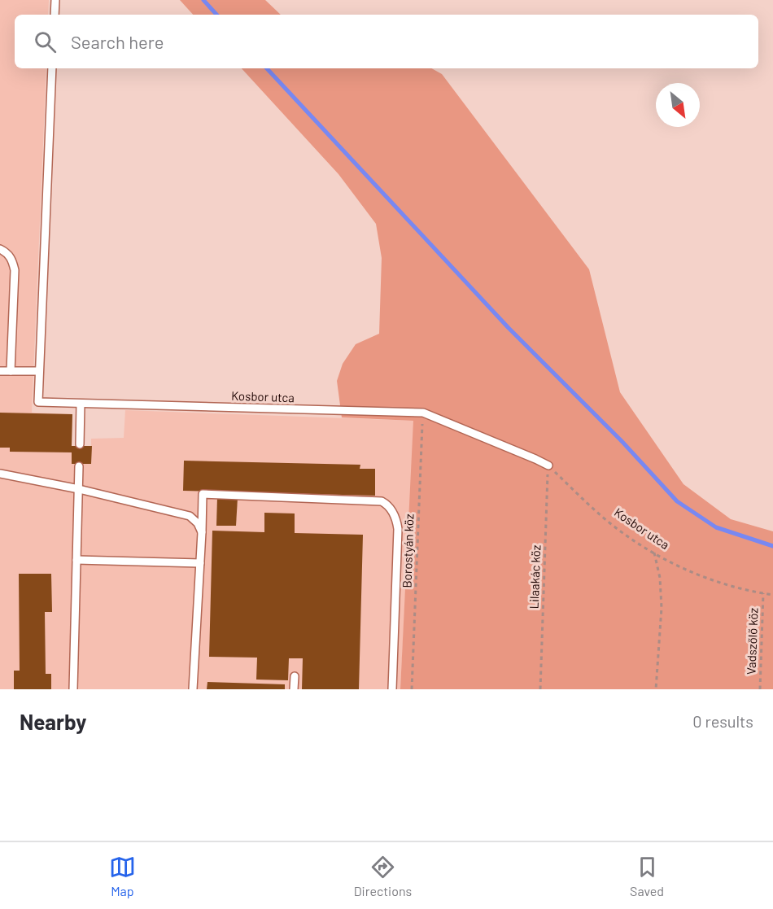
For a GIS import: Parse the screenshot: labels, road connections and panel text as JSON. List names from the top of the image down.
{
  "streets": {
    "lane": ["Kosbor utca"],
    "path": ["Borostyán köz", "Lilaakác köz", "Vadszőlő köz"]
  },
  "crossings": [
    ["Kosbor utca", "Borostyán köz"],
    ["Kosbor utca", "Lilaakác köz"],
    ["Kosbor utca", "Vadszőlő köz"]
  ],
  "north": "bottom right",
  "page": {
    "search": "Search here",
    "heading": ["Nearby", "0 results"],
    "nav": ["Map", "Directions", "Saved"]
  }
}
